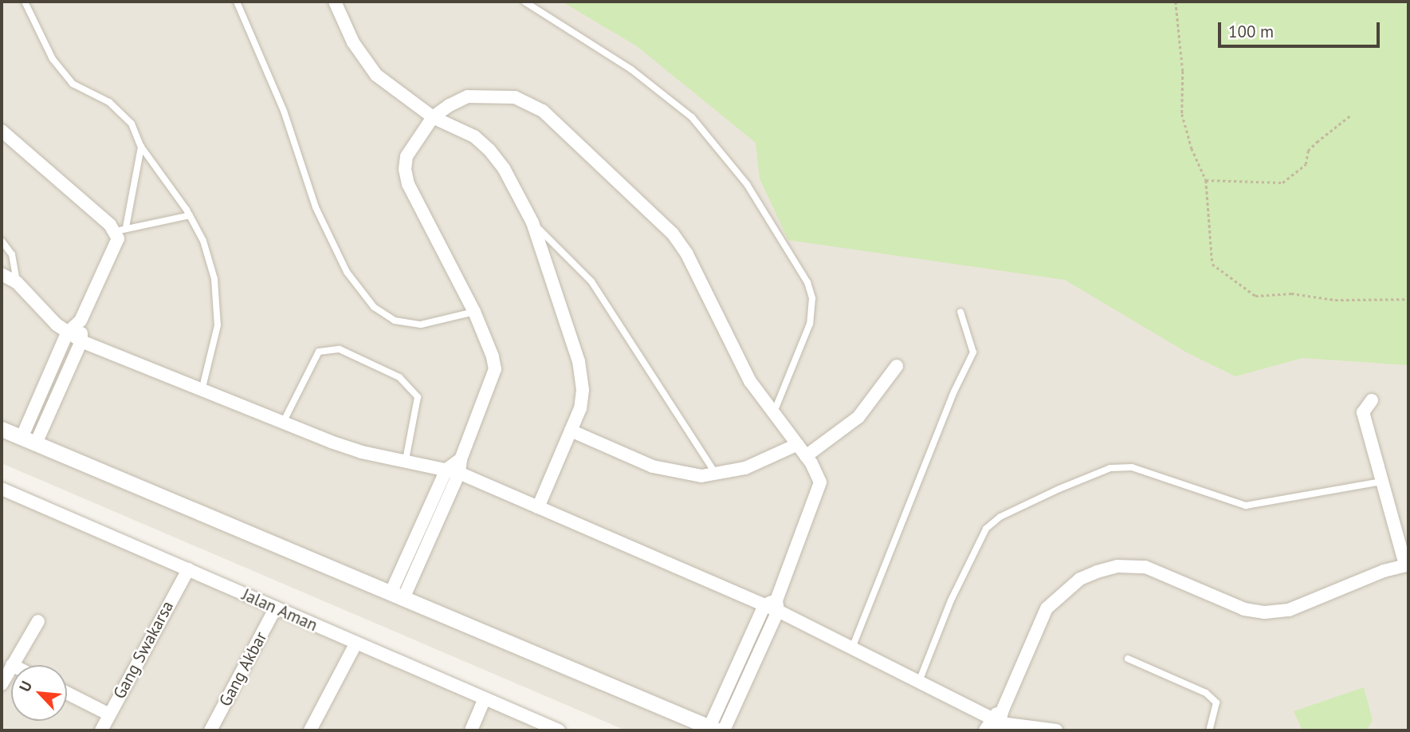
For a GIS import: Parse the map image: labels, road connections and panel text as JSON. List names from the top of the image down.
{
  "streets": {
    "street": ["Jalan Aman", "Gang Swakarsa", "Gang Akbar"]
  },
  "crossings": [
    ["Jalan Aman", "Gang Swakarsa"],
    ["Jalan Aman", "Gang Akbar"]
  ],
  "scale_bar": "100 m",
  "north": "top left"
}
